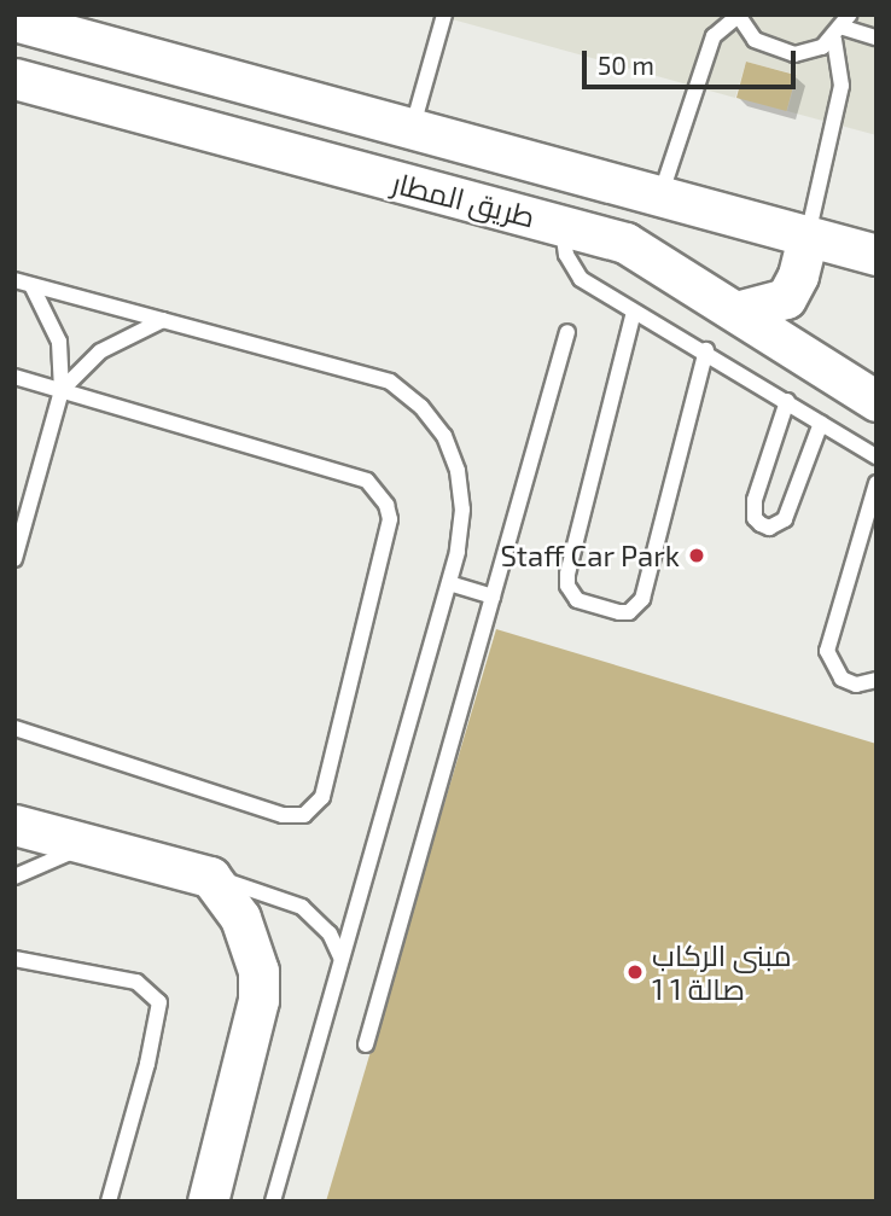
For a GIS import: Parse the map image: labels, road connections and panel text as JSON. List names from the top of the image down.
{
  "streets": {
    "street": ["طريق المطار"]
  },
  "places": ["Staff Car Park", "مبنى الركاب 1 صالة 1"],
  "scale_bar": "50 m"
}
